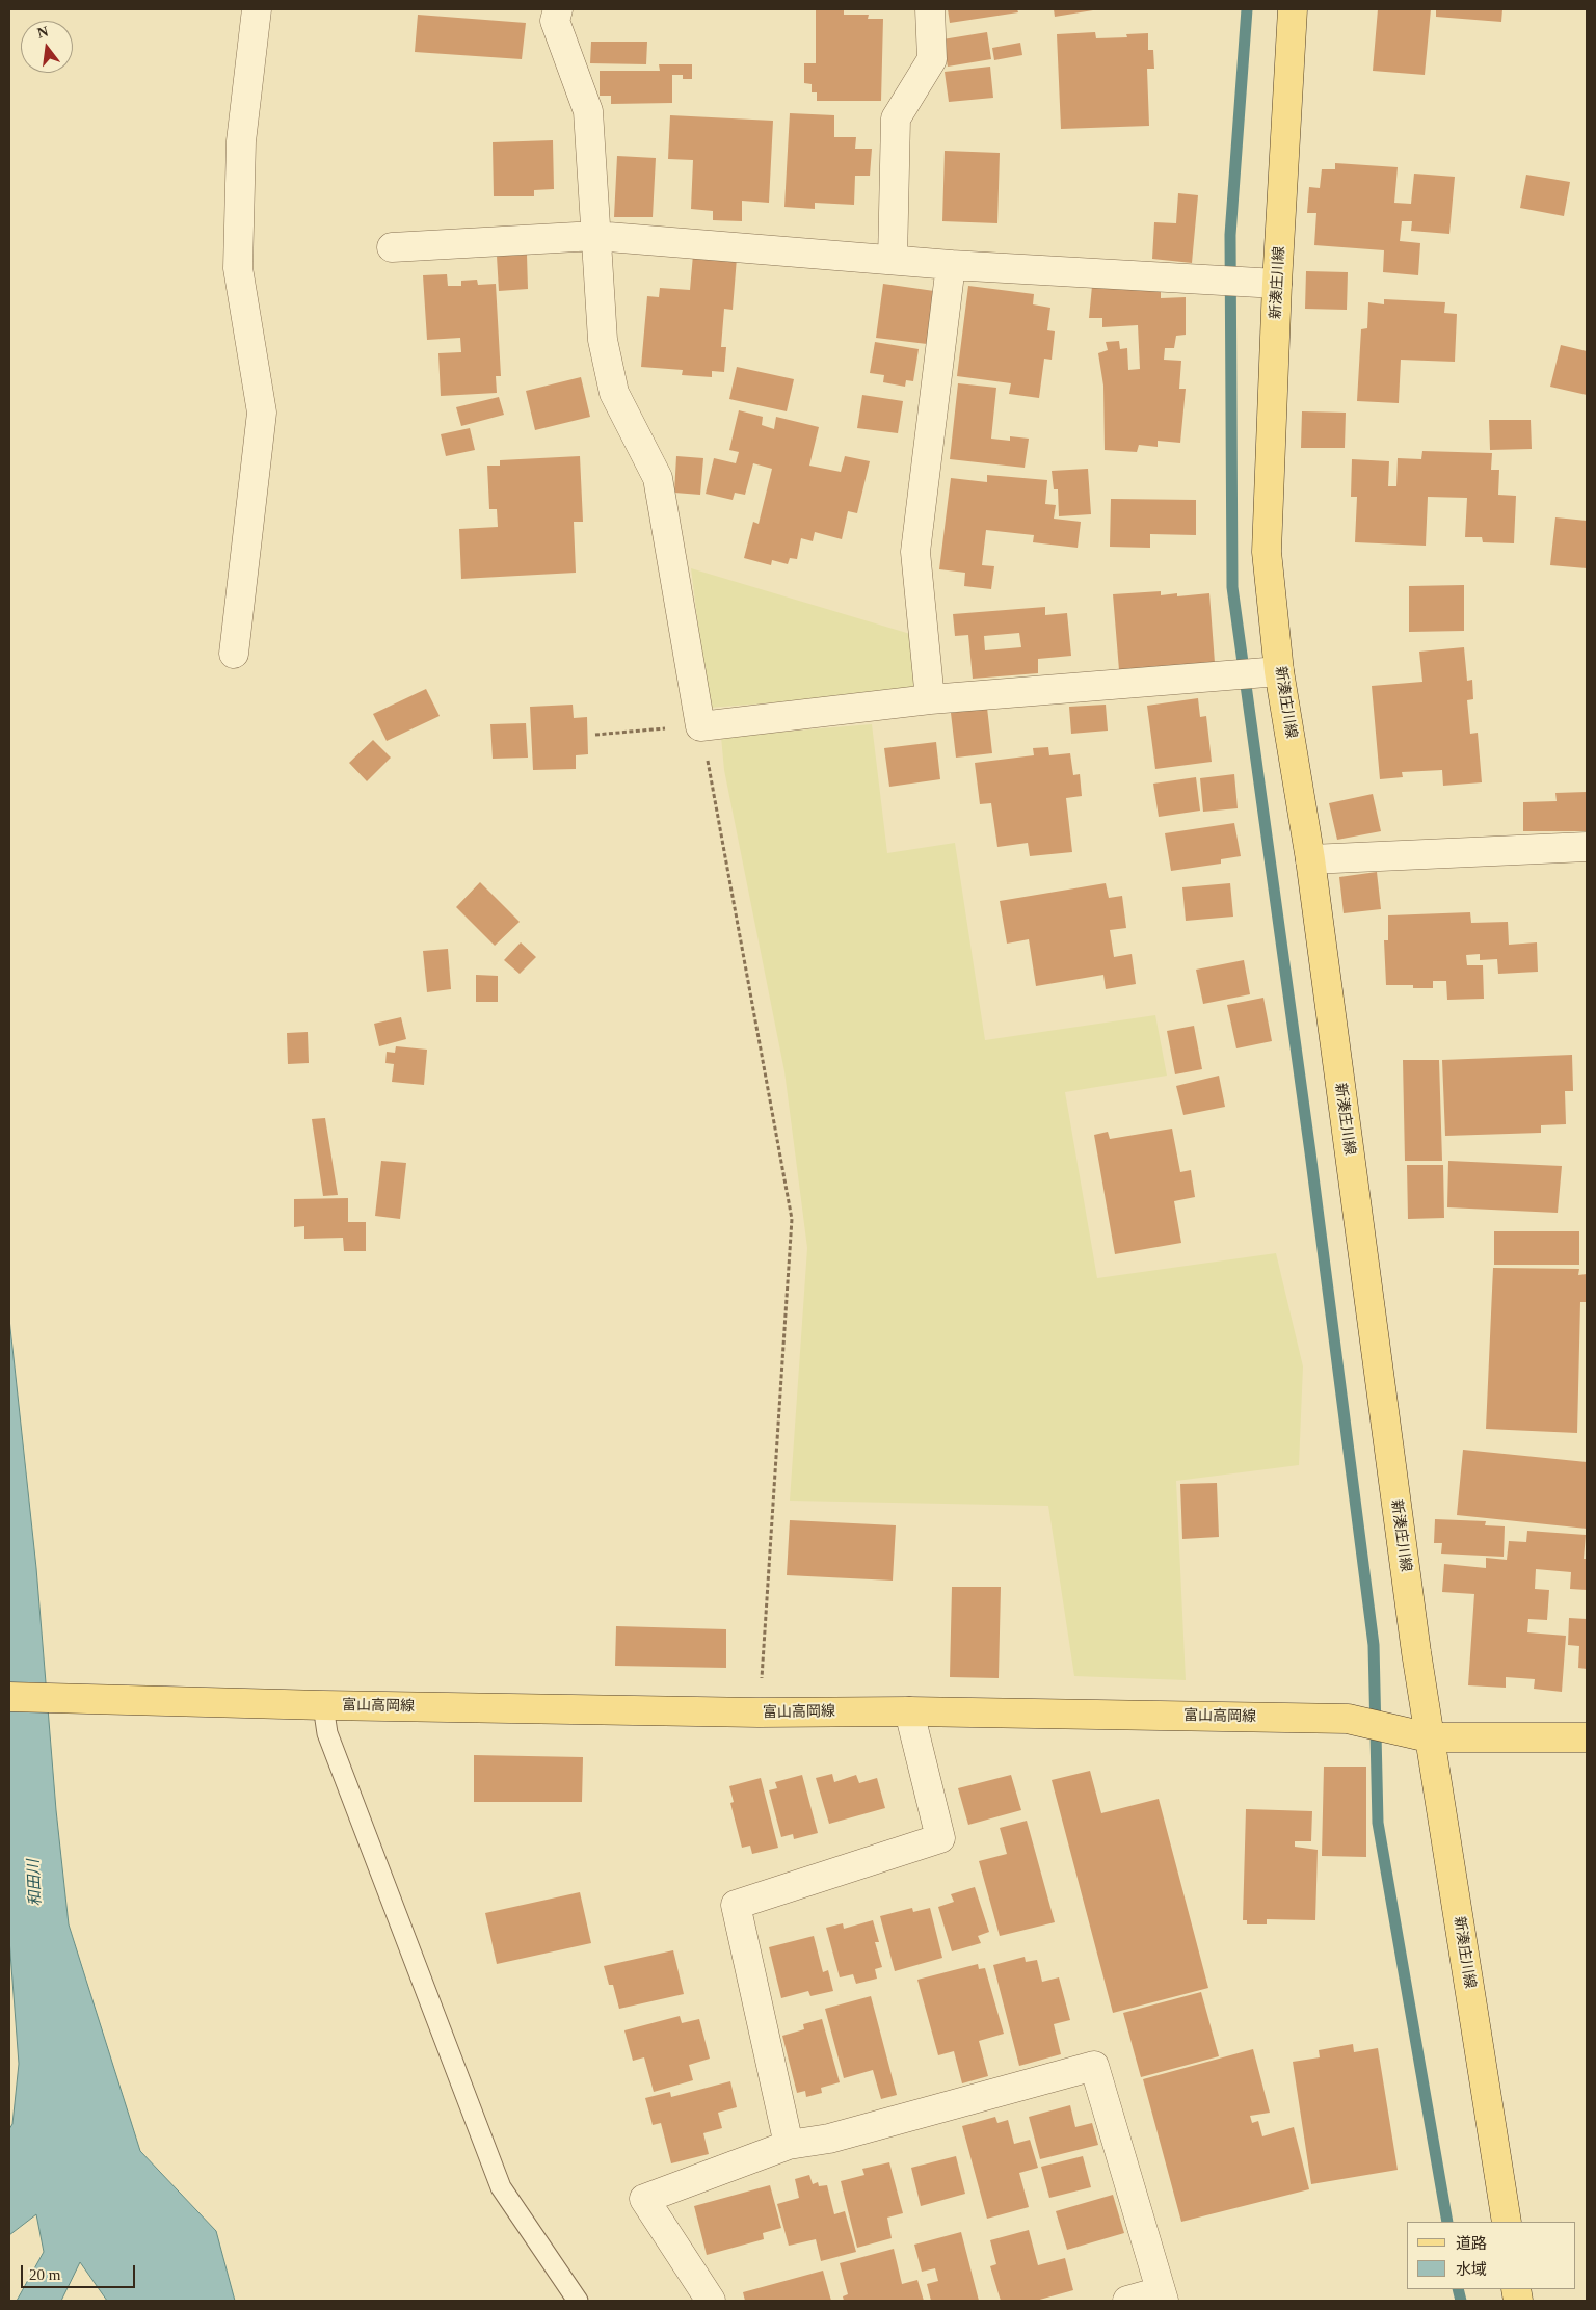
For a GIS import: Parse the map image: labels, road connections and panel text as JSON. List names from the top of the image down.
{
  "streets": {
    "main road": ["新湊庄川線", "富山高岡線"]
  },
  "crossings": [
    ["新湊庄川線", "富山高岡線"]
  ],
  "water": ["和田川"],
  "legend": ["道路", "水域"],
  "scale_bar": "20 m",
  "north": "top"
}
